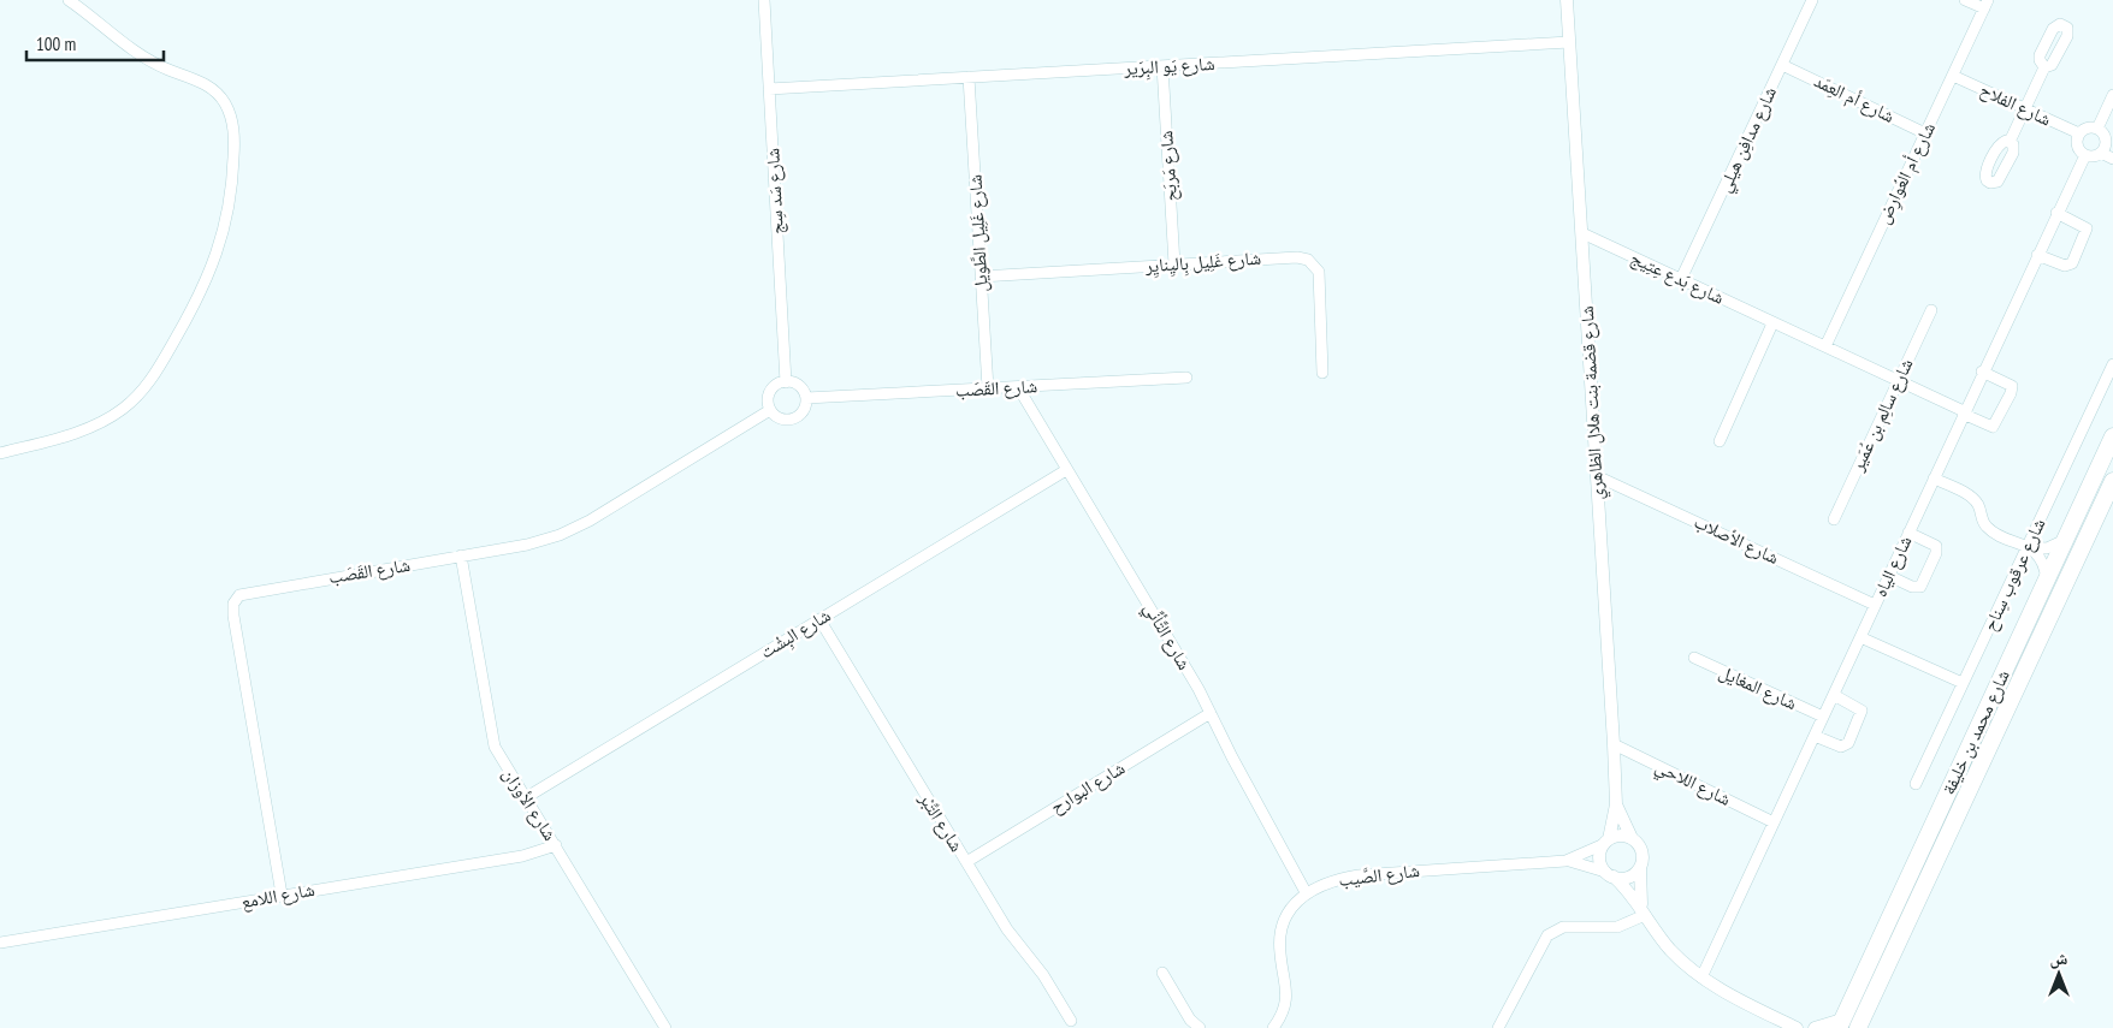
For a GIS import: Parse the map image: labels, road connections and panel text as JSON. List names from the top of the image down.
{
  "streets": {
    "highway": ["شارع محمد بن خليفة"],
    "street": [
      "شارع يَو البِرَير",
      "شارع أم العِمَد",
      "شارع الفلاح",
      "شارع مدافِن هيلي",
      "شارع مَربَح",
      "شارع أم العُوارِض",
      "شارع سَد سِج",
      "شارع غَلِيل الطَّويل",
      "شارع غَلِيل بِاليِنايِر",
      "شارع بَدع عِتِيج",
      "شارع القَصَب",
      "شارع قضمة بنت هلال الظاهري",
      "شارع سالِم بن عُمَير",
      "شارع الأصلاب",
      "شارع الياه",
      "شارع عرقوب سِناح",
      "شارع البِشْت",
      "شارع التَّأنِّي",
      "شارع المغايل",
      "شارع اللاحي",
      "شارع البوارح",
      "شارع الأوزان",
      "شارع التِّبْر",
      "شارع الصَّيب",
      "شارع اللامع"
    ]
  },
  "crossings": [
    ["شارع يَو البِرَير", "شارع مَربَح"],
    ["شارع يَو البِرَير", "شارع سَد سِج"],
    ["شارع يَو البِرَير", "شارع غَلِيل الطَّويل"],
    ["شارع يَو البِرَير", "شارع قضمة بنت هلال الظاهري"],
    ["شارع أم العِمَد", "شارع مدافِن هيلي"],
    ["شارع أم العِمَد", "شارع أم العُوارِض"],
    ["شارع الفلاح", "شارع أم العُوارِض"],
    ["شارع الفلاح", "شارع الياه"],
    ["شارع مدافِن هيلي", "شارع بَدع عِتِيج"],
    ["شارع مَربَح", "شارع غَلِيل بِاليِنايِر"],
    ["شارع أم العُوارِض", "شارع بَدع عِتِيج"],
    ["شارع سَد سِج", "شارع القَصَب"],
    ["شارع غَلِيل الطَّويل", "شارع غَلِيل بِاليِنايِر"],
    ["شارع غَلِيل الطَّويل", "شارع القَصَب"],
    ["شارع بَدع عِتِيج", "شارع قضمة بنت هلال الظاهري"],
    ["شارع بَدع عِتِيج", "شارع سالِم بن عُمَير"],
    ["شارع بَدع عِتِيج", "شارع الياه"],
    ["شارع القَصَب", "شارع التَّأنِّي"],
    ["شارع القَصَب", "شارع الأوزان"],
    ["شارع القَصَب", "شارع اللامع"],
    ["شارع قضمة بنت هلال الظاهري", "شارع الأصلاب"],
    ["شارع قضمة بنت هلال الظاهري", "شارع اللاحي"],
    ["شارع قضمة بنت هلال الظاهري", "شارع الصَّيب"],
    ["شارع الأصلاب", "شارع الياه"],
    ["شارع الياه", "شارع المغايل"],
    ["شارع الياه", "شارع اللاحي"],
    ["شارع البِشْت", "شارع التَّأنِّي"],
    ["شارع البِشْت", "شارع الأوزان"],
    ["شارع البِشْت", "شارع التِّبْر"],
    ["شارع التَّأنِّي", "شارع البوارح"],
    ["شارع التَّأنِّي", "شارع الصَّيب"],
    ["شارع البوارح", "شارع التِّبْر"],
    ["شارع الأوزان", "شارع اللامع"]
  ],
  "scale_bar": "100 m",
  "north": "top"
}
